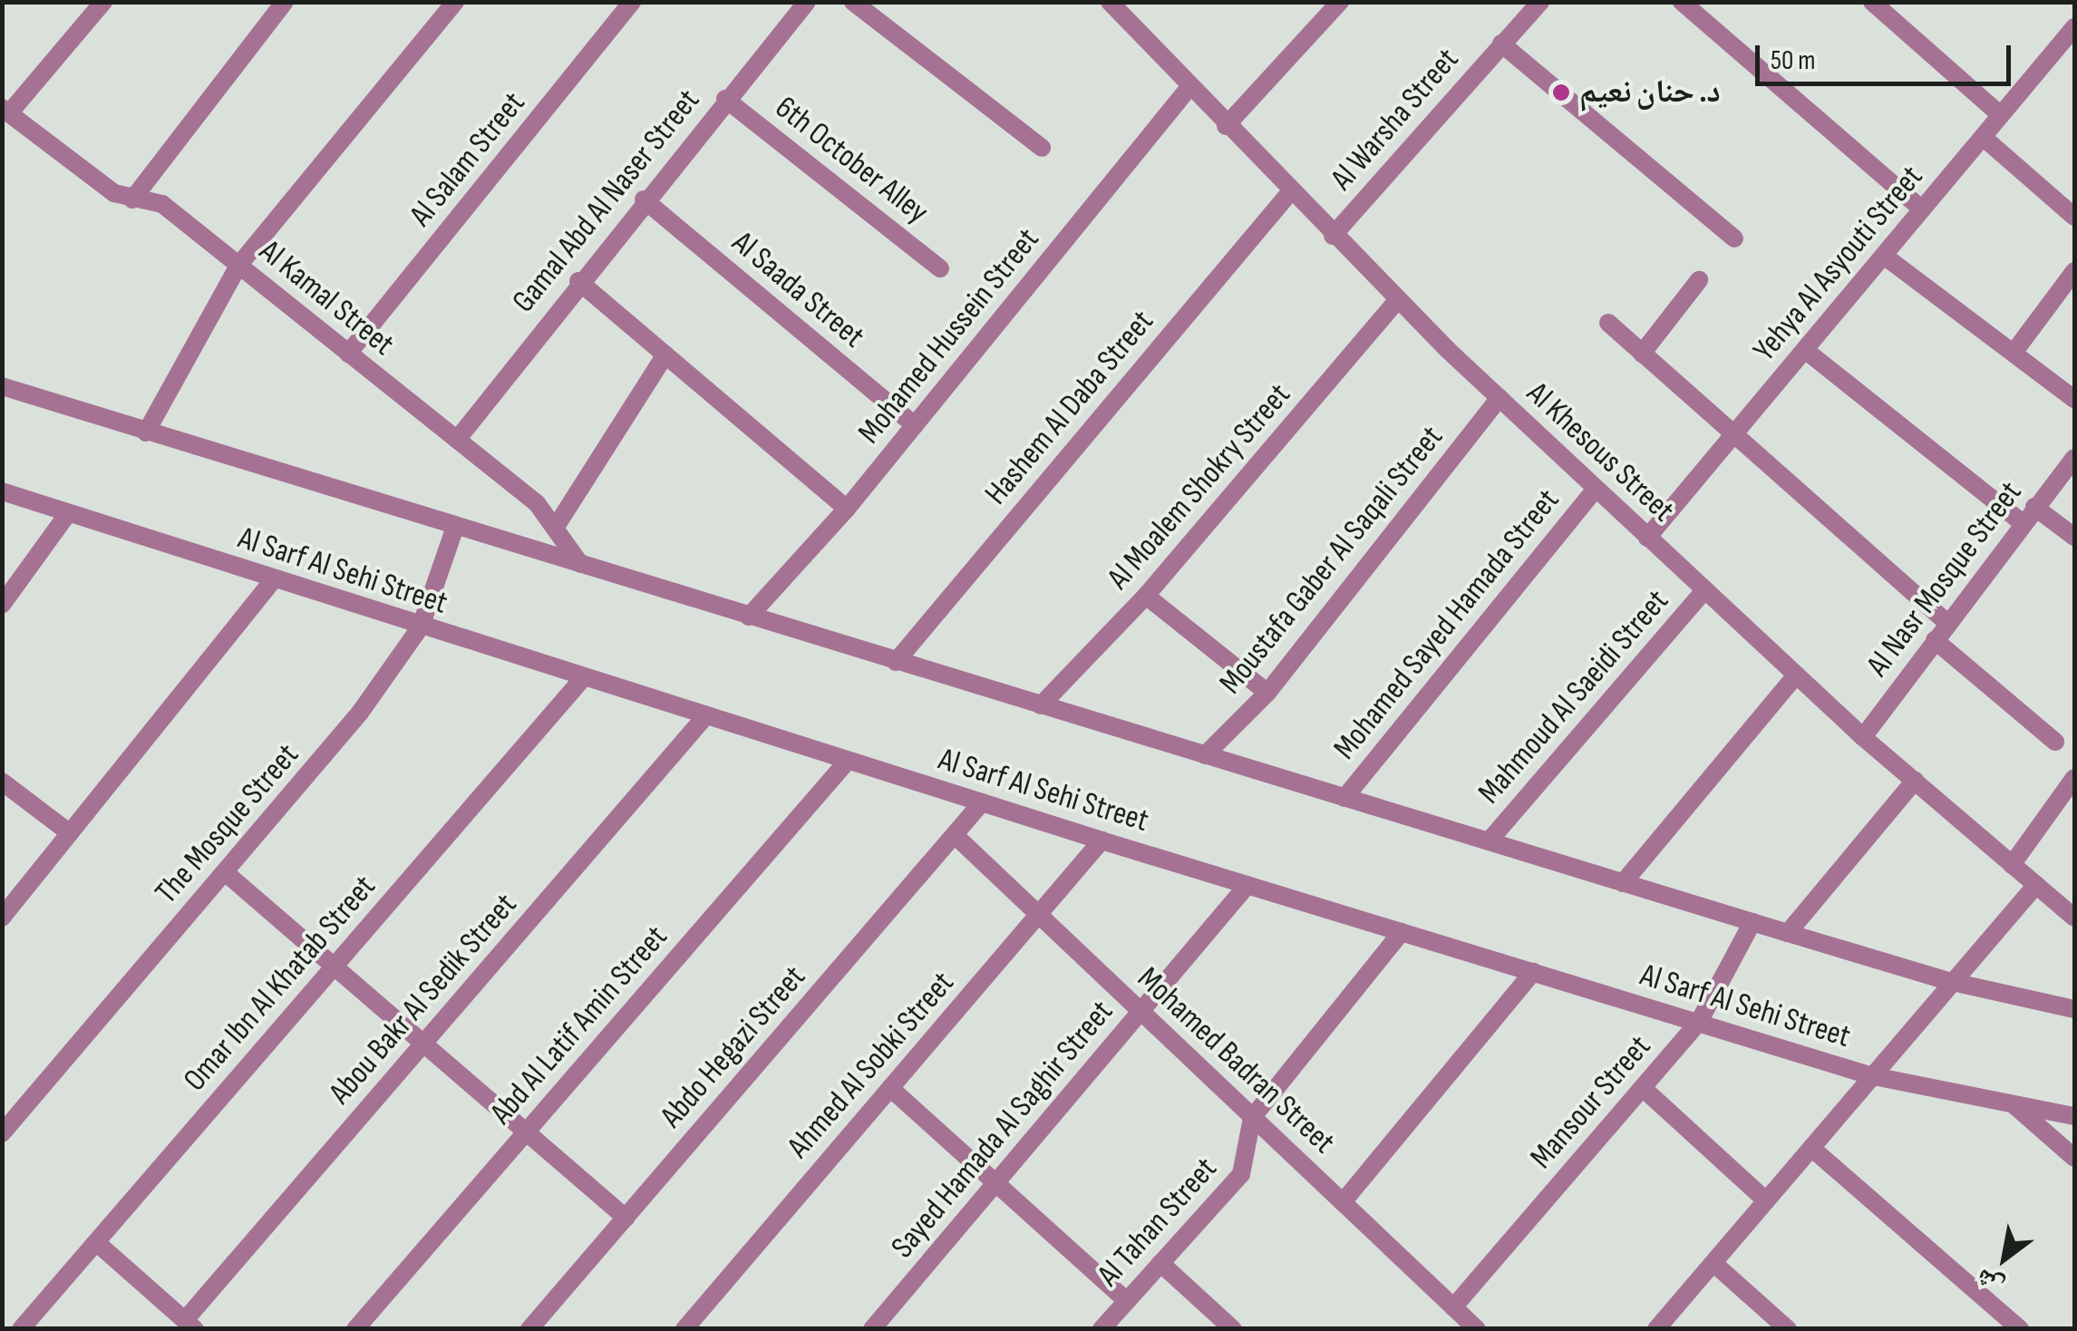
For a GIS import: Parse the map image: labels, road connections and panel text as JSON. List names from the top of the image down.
{
  "streets": {
    "street": [
      "Al Warsha Street",
      "Al Salam Street",
      "6th October Alley",
      "Gamal Abd Al Naser Street",
      "Yehya Al Asyouti Street",
      "Al Saada Street",
      "Al Kamal Street",
      "Mohamed Hussein Street",
      "Hashem Al Daba Street",
      "Al Khesous Street",
      "Al Moalem Shokry Street",
      "Moustafa Gaber Al Saqali Street",
      "Al Sarf Al Sehi Street",
      "Al Nasr Mosque Street",
      "Mohamed Sayed Hamada Street",
      "Mahmoud Al Saeidi Street",
      "The Mosque Street",
      "Omar Ibn Al Khatab Street",
      "Abou Bakr Al Sedik Street",
      "Abd Al Latif Amin Street",
      "Abdo Hegazi Street",
      "Mohamed Badran Street",
      "Ahmed Al Sobki Street",
      "Mansour Street",
      "Sayed Hamada Al Saghir Street",
      "Al Tahan Street"
    ]
  },
  "crossings": [
    ["Al Warsha Street", "Al Khesous Street"],
    ["Al Salam Street", "Al Kamal Street"],
    ["6th October Alley", "Gamal Abd Al Naser Street"],
    ["Gamal Abd Al Naser Street", "Al Saada Street"],
    ["Gamal Abd Al Naser Street", "Al Kamal Street"],
    ["Yehya Al Asyouti Street", "Al Khesous Street"],
    ["Al Saada Street", "Mohamed Hussein Street"],
    ["Mohamed Hussein Street", "Al Khesous Street"],
    ["Hashem Al Daba Street", "Al Khesous Street"],
    ["Al Khesous Street", "Al Moalem Shokry Street"],
    ["Al Khesous Street", "Moustafa Gaber Al Saqali Street"],
    ["Al Khesous Street", "Al Nasr Mosque Street"],
    ["Al Khesous Street", "Mohamed Sayed Hamada Street"],
    ["Al Khesous Street", "Mahmoud Al Saeidi Street"],
    ["Al Sarf Al Sehi Street", "The Mosque Street"],
    ["Al Sarf Al Sehi Street", "Omar Ibn Al Khatab Street"],
    ["Al Sarf Al Sehi Street", "Abou Bakr Al Sedik Street"],
    ["Al Sarf Al Sehi Street", "Abd Al Latif Amin Street"],
    ["Al Sarf Al Sehi Street", "Abdo Hegazi Street"],
    ["Al Sarf Al Sehi Street", "Ahmed Al Sobki Street"],
    ["Al Sarf Al Sehi Street", "Mansour Street"],
    ["Al Sarf Al Sehi Street", "Sayed Hamada Al Saghir Street"],
    ["Al Sarf Al Sehi Street", "Al Tahan Street"],
    ["Abdo Hegazi Street", "Mohamed Badran Street"],
    ["Mohamed Badran Street", "Ahmed Al Sobki Street"],
    ["Mohamed Badran Street", "Mansour Street"],
    ["Mohamed Badran Street", "Sayed Hamada Al Saghir Street"],
    ["Mohamed Badran Street", "Al Tahan Street"]
  ],
  "places": ["د. حنان نعيم"],
  "scale_bar": "50 m",
  "north": "bottom left"
}
